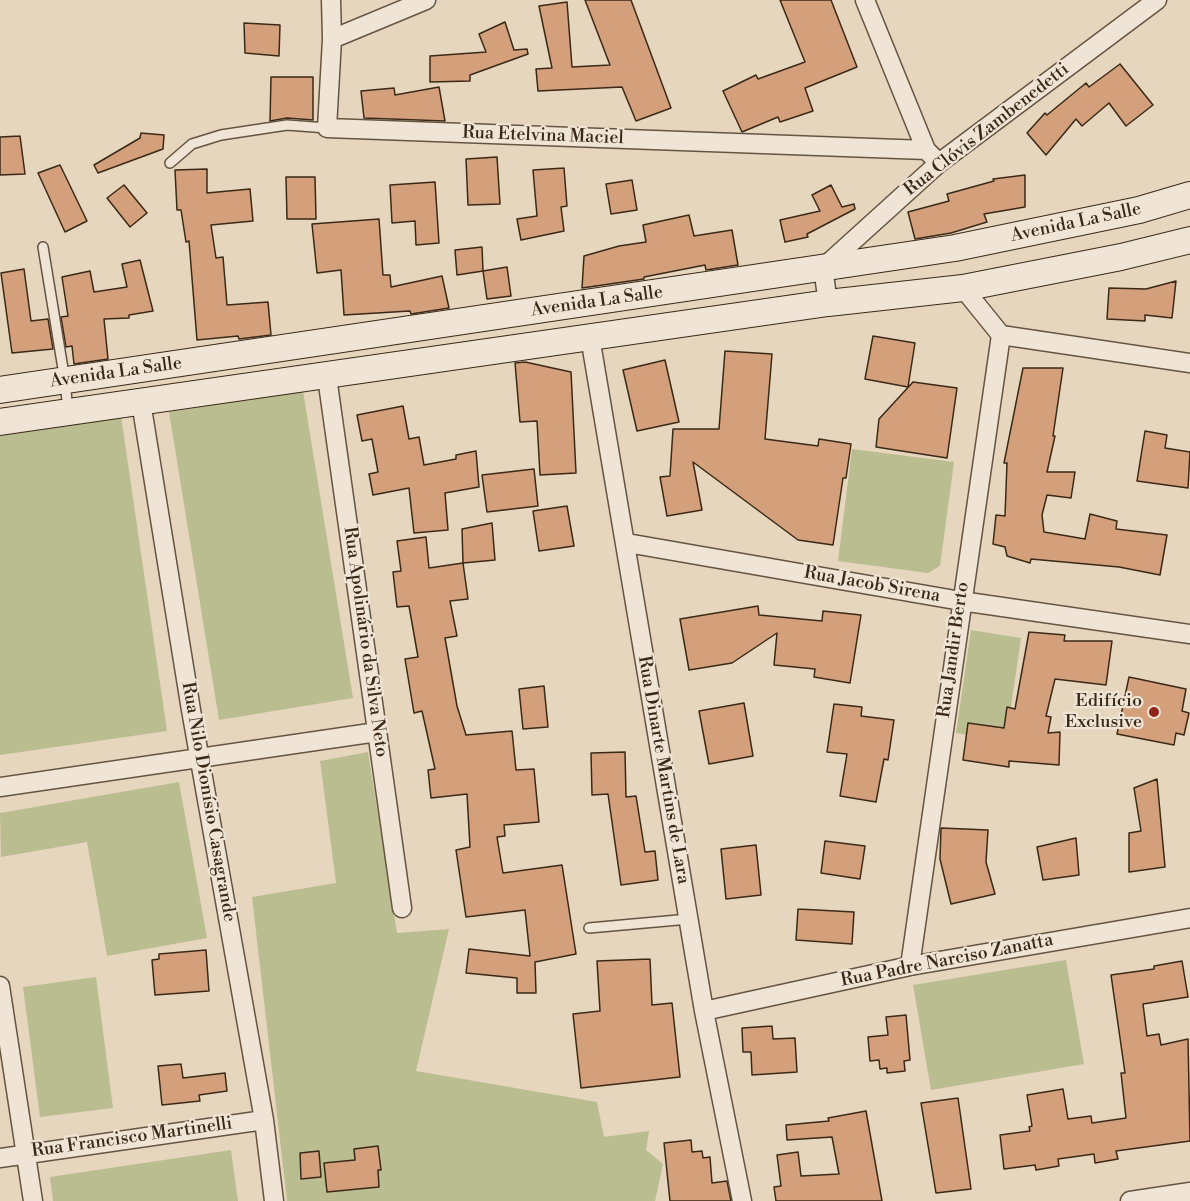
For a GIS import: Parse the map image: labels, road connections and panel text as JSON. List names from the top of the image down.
{
  "streets": {
    "main road": ["Avenida La Salle"],
    "street": [
      "Rua Clóvis Zambenedetti",
      "Rua Etelvina Maciel",
      "Rua Jacob Sirena",
      "Rua Apolinário da Silva Neto",
      "Rua Jandir Berto",
      "Rua Dinarte Martins de Lara",
      "Rua Nilo Dionísio Casagrande",
      "Rua Padre Narciso Zanatta",
      "Rua Francisco Martinelli"
    ]
  },
  "crossings": [
    ["Rua Clóvis Zambenedetti", "Avenida La Salle"],
    ["Avenida La Salle", "Rua Apolinário da Silva Neto"],
    ["Avenida La Salle", "Rua Dinarte Martins de Lara"],
    ["Avenida La Salle", "Rua Nilo Dionísio Casagrande"],
    ["Rua Jacob Sirena", "Rua Jandir Berto"],
    ["Rua Jacob Sirena", "Rua Dinarte Martins de Lara"],
    ["Rua Jandir Berto", "Rua Padre Narciso Zanatta"],
    ["Rua Dinarte Martins de Lara", "Rua Padre Narciso Zanatta"],
    ["Rua Nilo Dionísio Casagrande", "Rua Francisco Martinelli"]
  ],
  "places": ["Edifício Exclusive"]
}
